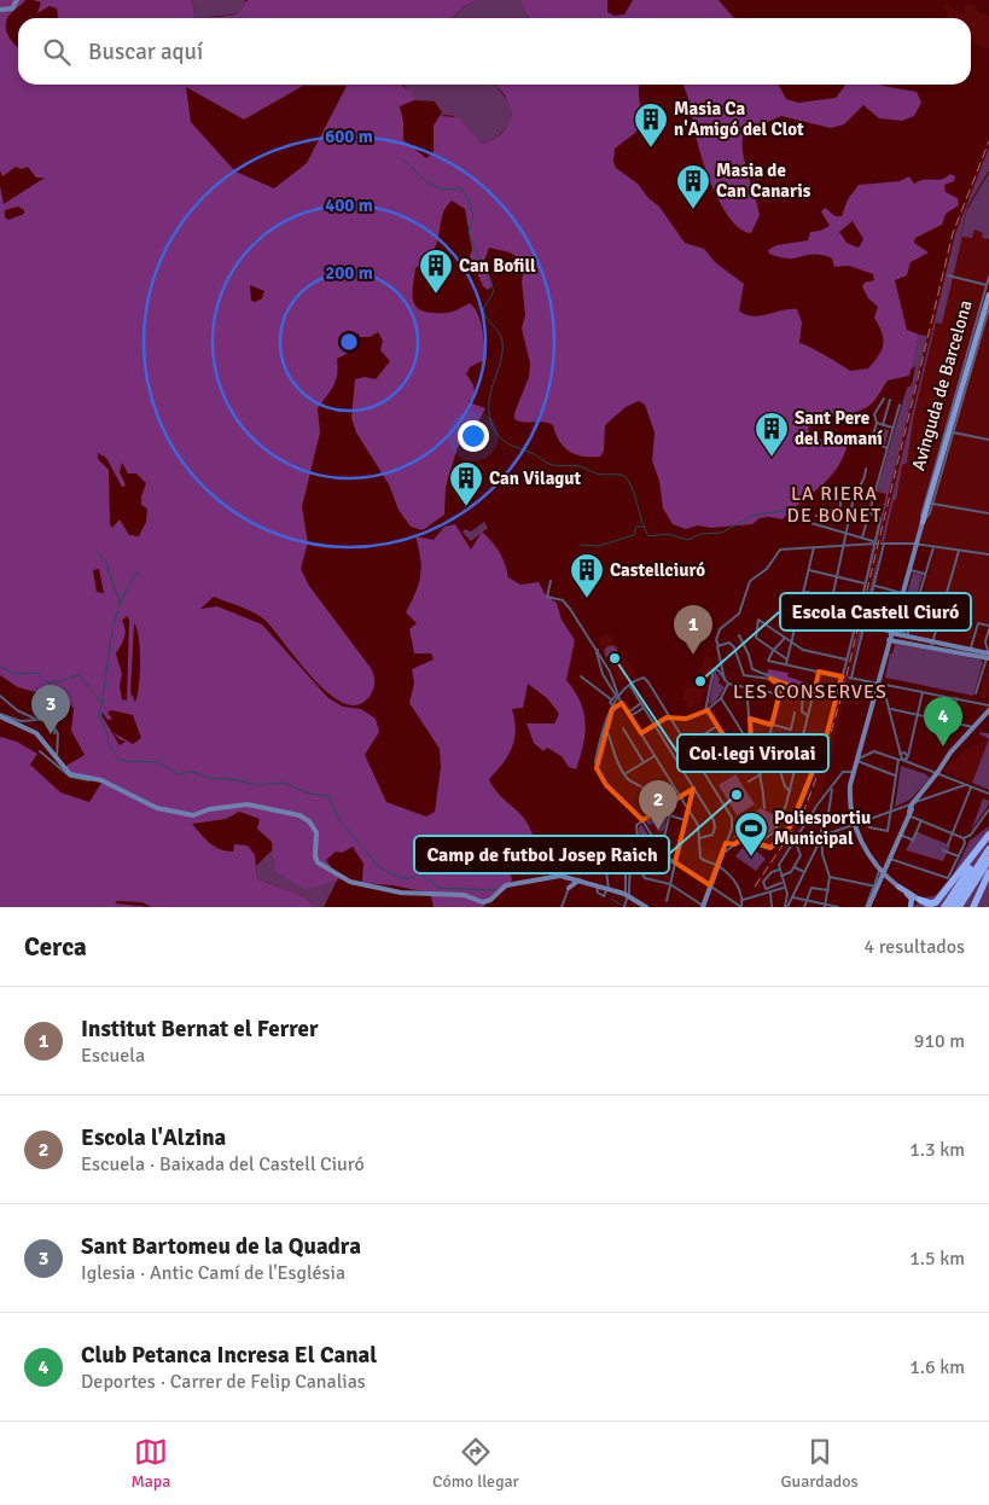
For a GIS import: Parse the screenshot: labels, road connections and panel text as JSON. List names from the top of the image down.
{
  "streets": {
    "main road": ["Avinguda de Barcelona"]
  },
  "districts": ["LA RIERA DE BONET", "LES CONSERVES"],
  "places": {
    "building": [
      "Masia Ca n'Amigó del Clot",
      "Masia de Can Canaris",
      "Can Bofill",
      "Sant Pere del Romaní",
      "Can Vilagut",
      "Castellciuró"
    ],
    "other": ["Col·legi Virolai", "Escola Castell Ciuró", "Camp de futbol Josep Raich"],
    "sports": ["Poliesportiu Municipal"]
  },
  "page": {
    "search": "Buscar aquí",
    "pins": [
      "1",
      "3",
      "4",
      "2"
    ],
    "heading": ["Cerca", "4 resultados"],
    "list": [
      {
        "mark": "1",
        "name": "Institut Bernat el Ferrer",
        "note": "Escuela",
        "value": "910 m"
      },
      {
        "mark": "2",
        "name": "Escola l'Alzina",
        "note": "Escuela · Baixada del Castell Ciuró",
        "value": "1.3 km"
      },
      {
        "mark": "3",
        "name": "Sant Bartomeu de la Quadra",
        "note": "Iglesia · Antic Camí de l'Església",
        "value": "1.5 km"
      },
      {
        "mark": "4",
        "name": "Club Petanca Incresa El Canal",
        "note": "Deportes · Carrer de Felip Canalias",
        "value": "1.6 km"
      }
    ],
    "nav": ["Mapa", "Cómo llegar", "Guardados"]
  },
  "rings": ["600 m", "400 m", "200 m"]
}
